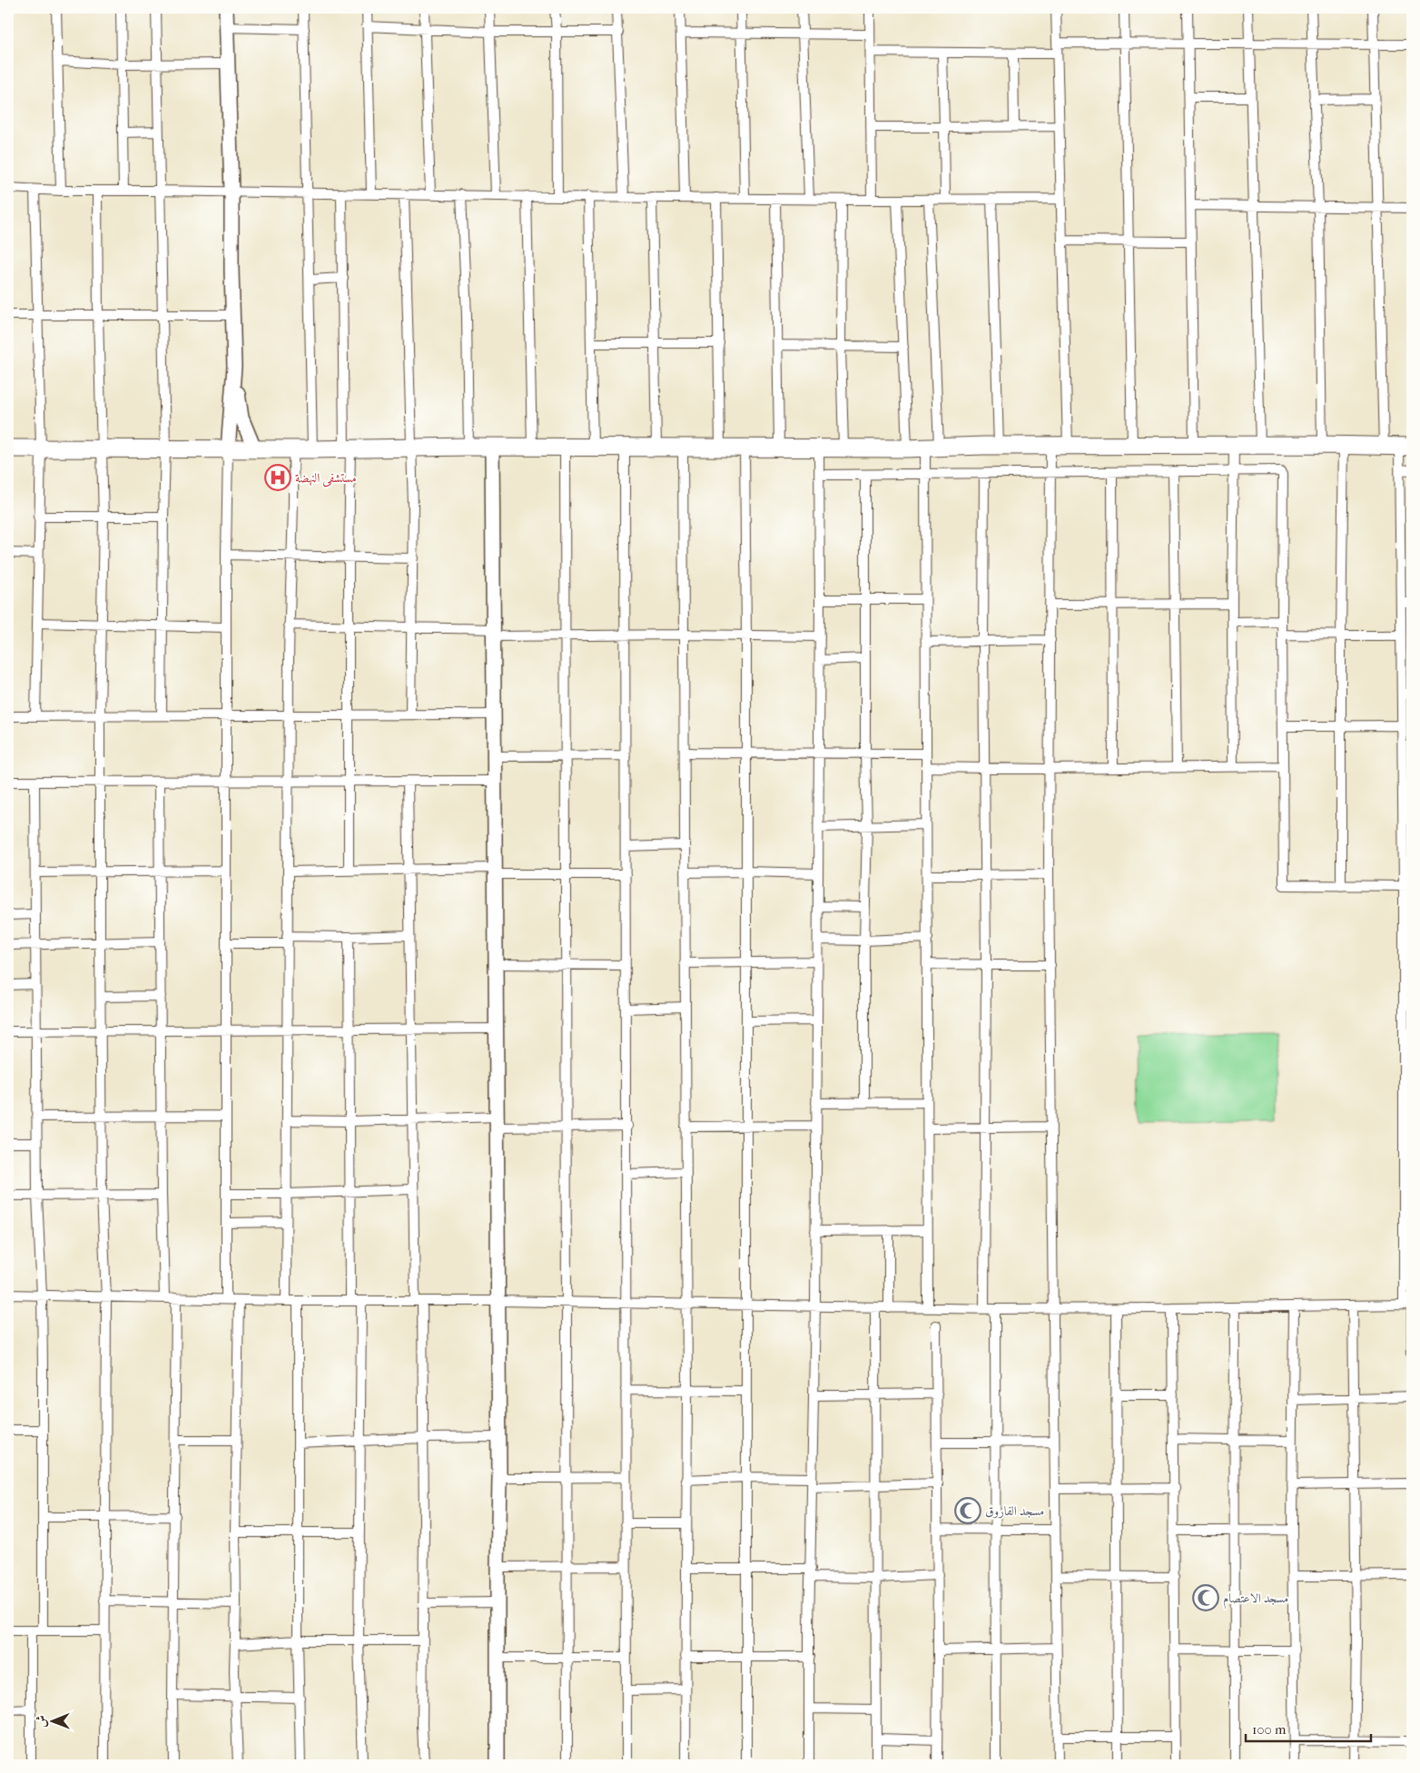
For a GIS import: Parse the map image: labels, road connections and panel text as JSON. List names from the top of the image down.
{
  "places": {
    "hospital": ["مستشفى النهضة"],
    "mosque": ["مسجد الفاروق", "مسجد الاعتصام"]
  },
  "scale_bar": "100 m",
  "north": "left"
}
